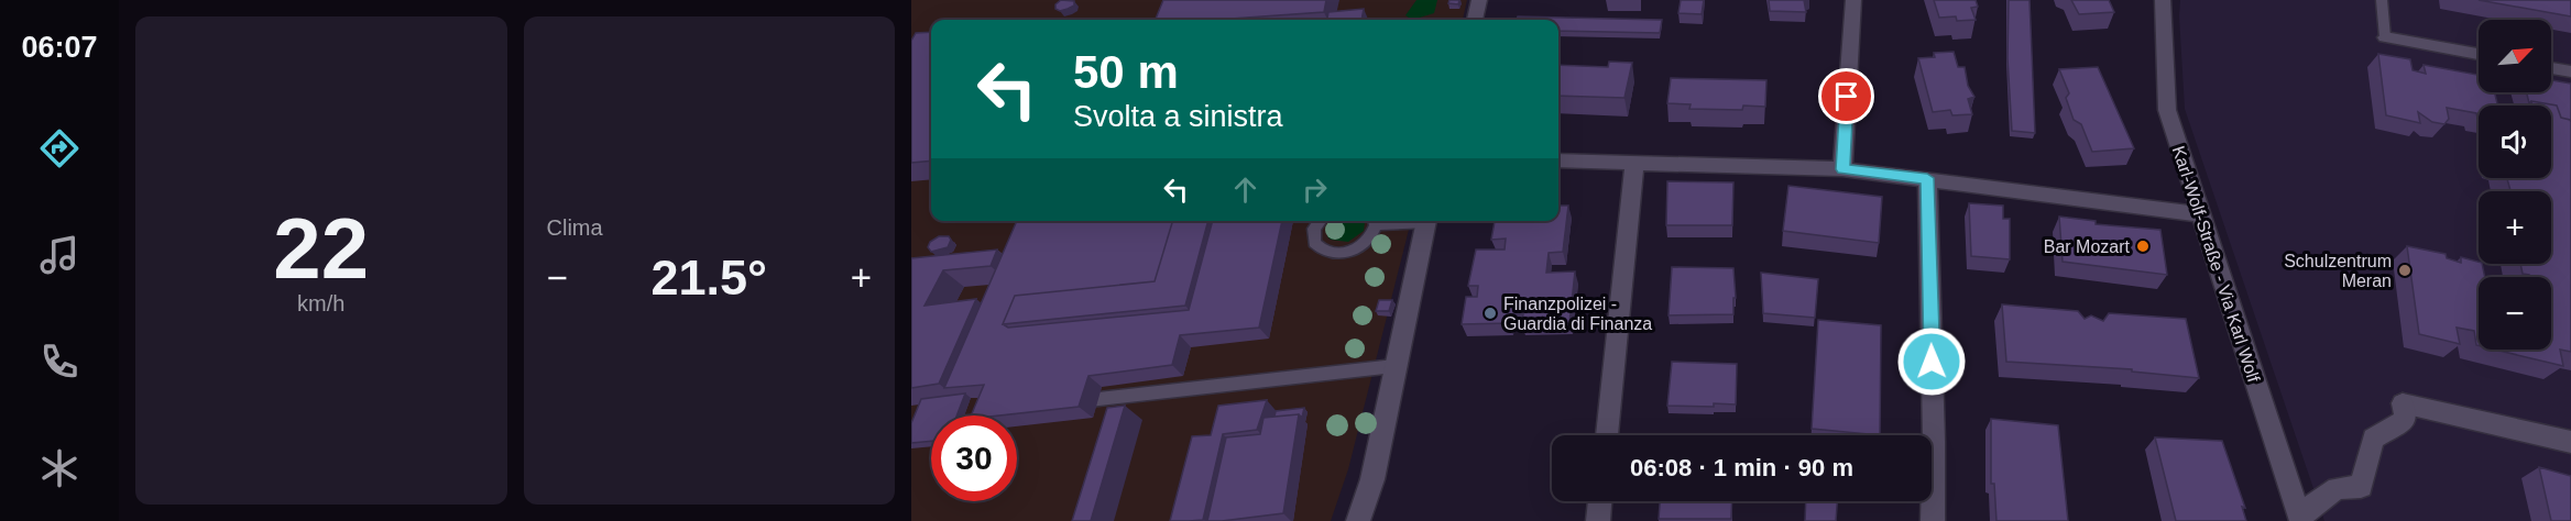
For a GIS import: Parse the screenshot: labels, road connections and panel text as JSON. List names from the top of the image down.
{
  "streets": {
    "street": ["Karl-Wolf-Straße - Via Karl Wolf"]
  },
  "places": ["Bar Mozart", "Schulzentrum Meran", "Finanzpolizei - Guardia di Finanza"],
  "north": "top right",
  "page": {
    "tabs": "06:07",
    "tile": [
      ["22", "km/h"],
      "Clima"
    ],
    "map_buttons": ["+", "−"],
    "turn": ["50 m", "Svolta a sinistra"],
    "heat": ["−", "21.5°", "+"],
    "limit": "30",
    "trip": "06:08 · 1 min · 90 m"
  }
}
